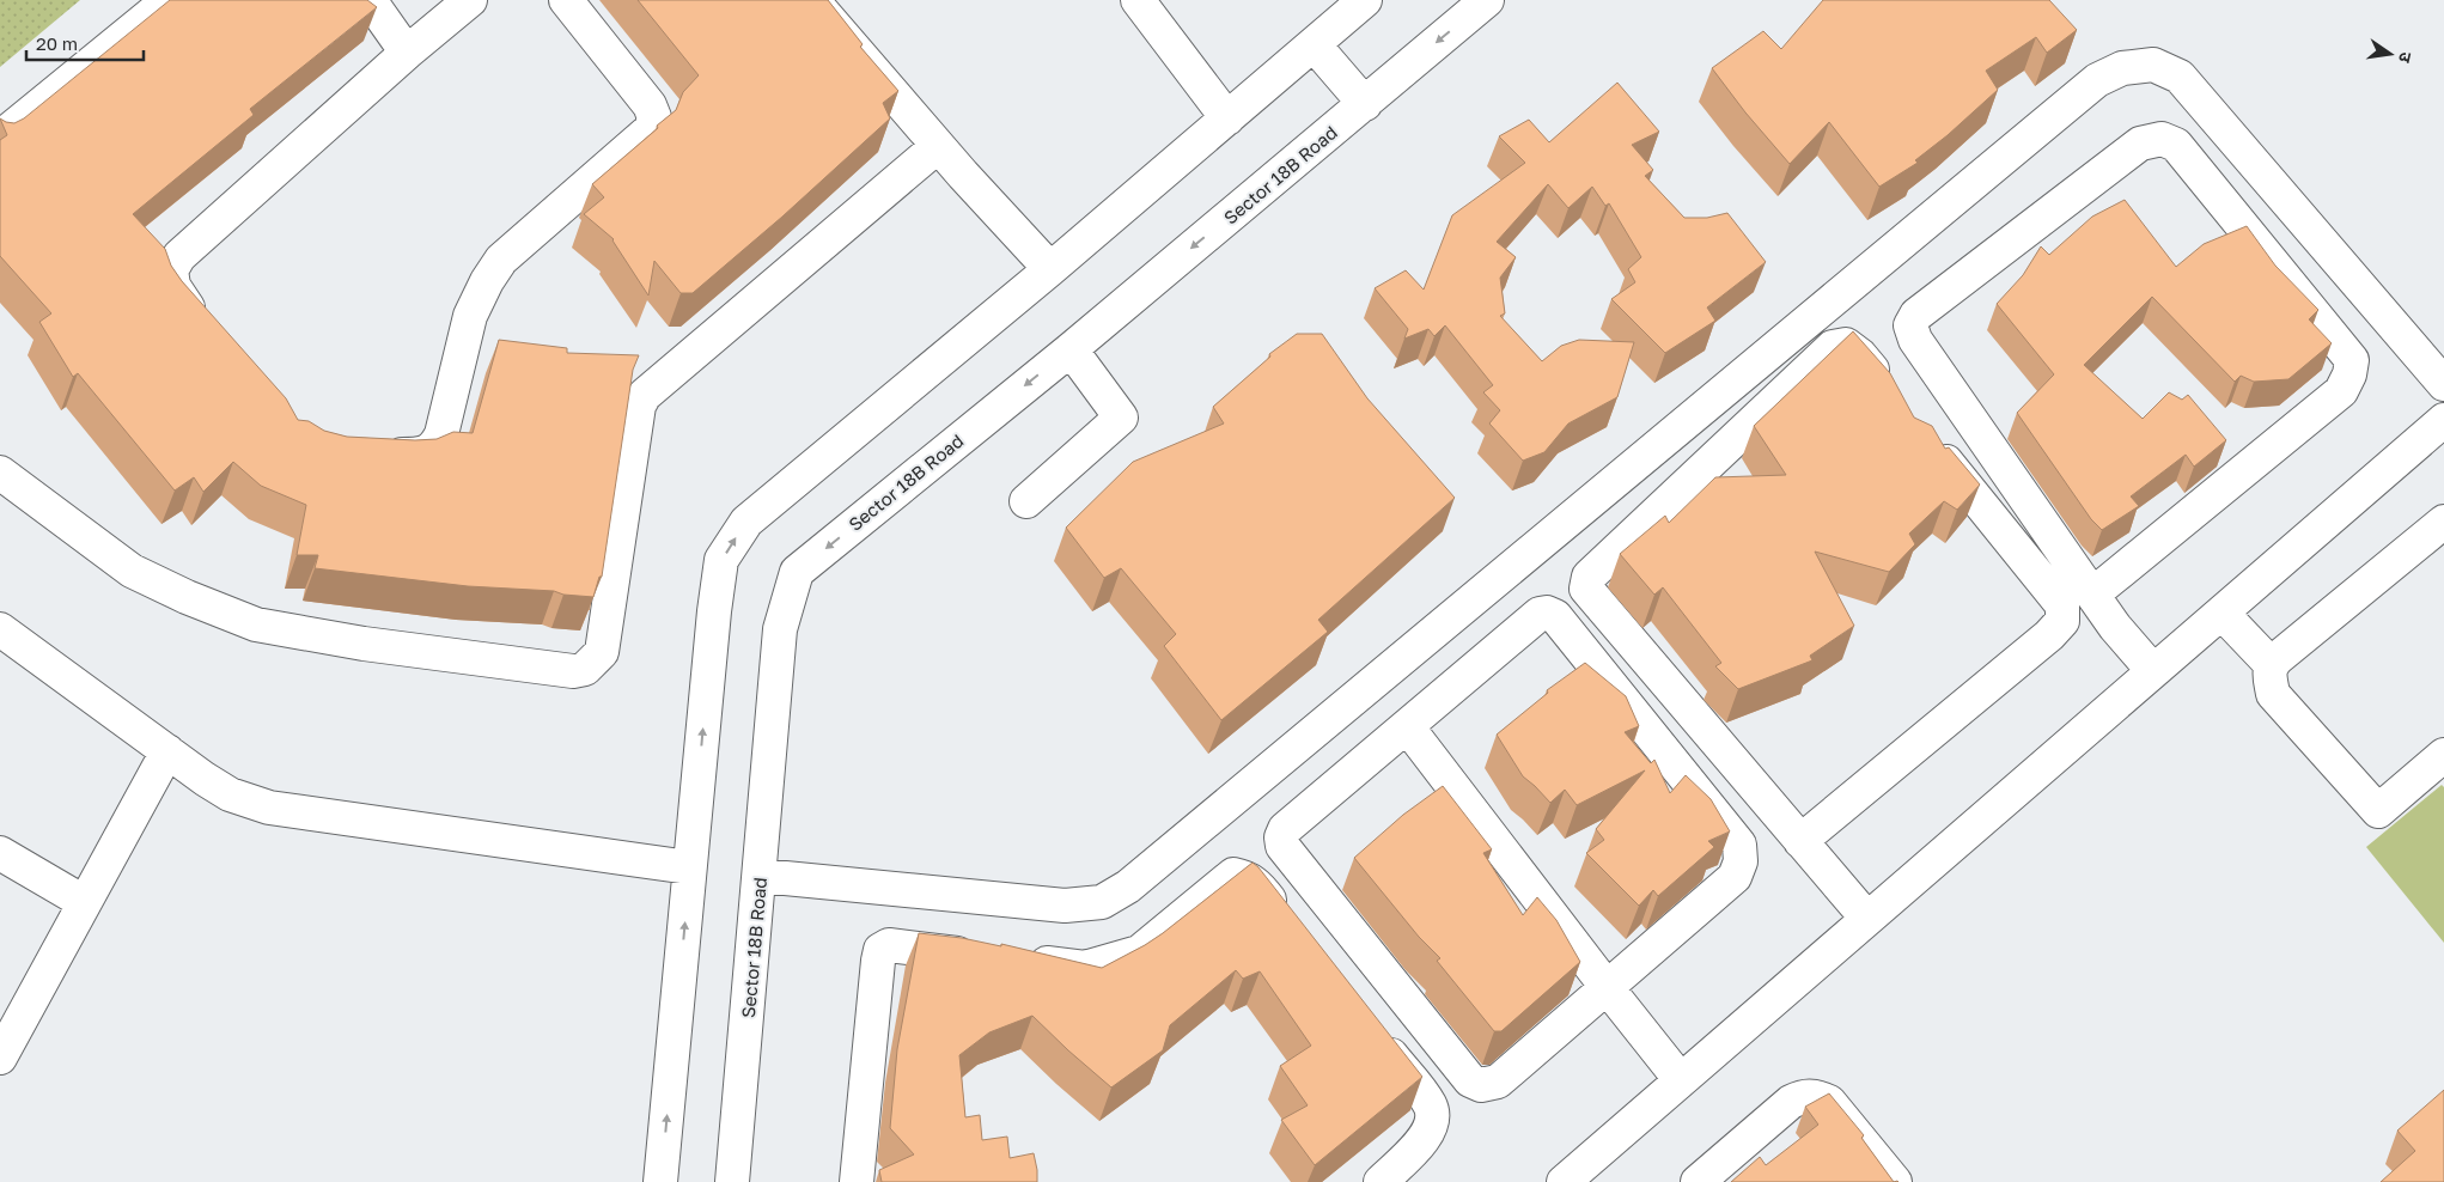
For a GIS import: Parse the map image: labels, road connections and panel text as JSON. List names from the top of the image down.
{
  "streets": {
    "street": ["Sector 18B Road"]
  },
  "scale_bar": "20 m",
  "north": "right"
}
